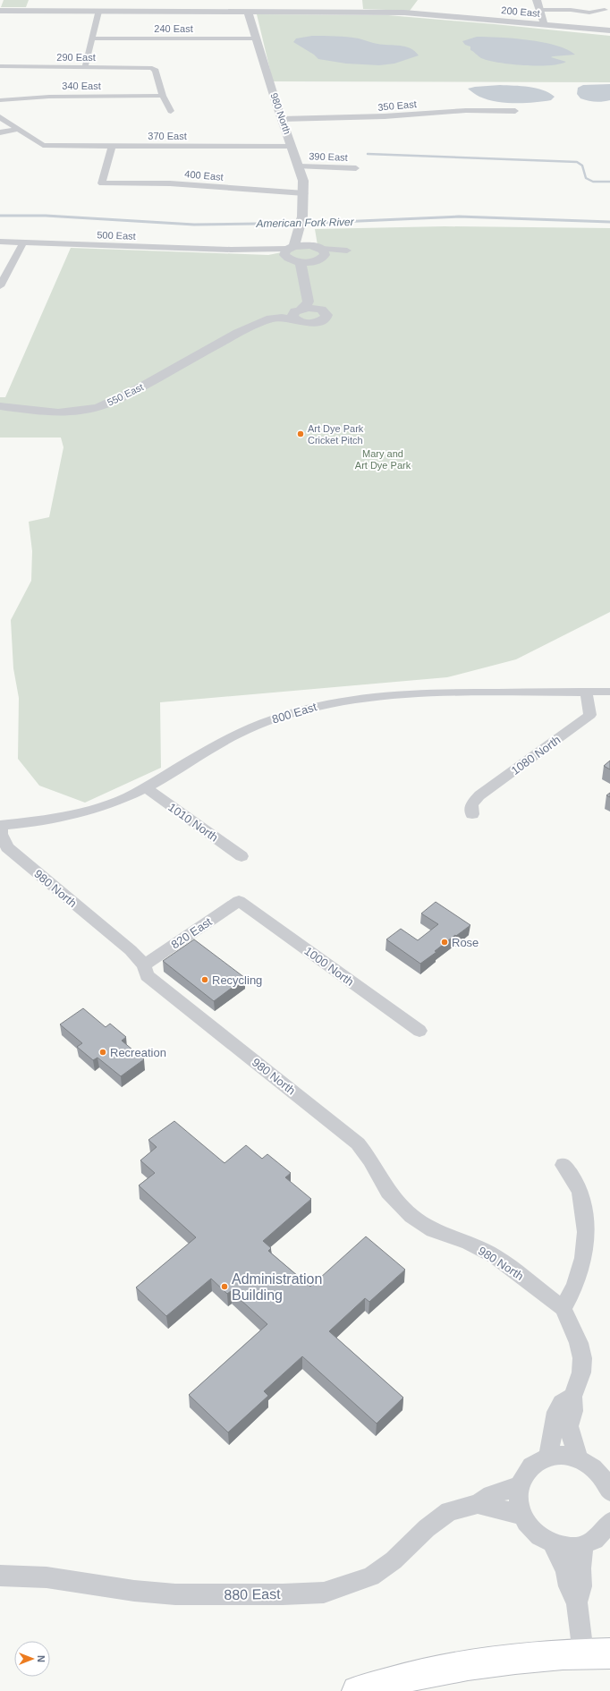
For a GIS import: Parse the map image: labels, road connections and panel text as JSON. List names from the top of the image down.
{
  "streets": {
    "street": [
      "200 East",
      "240 East",
      "290 East",
      "340 East",
      "350 East",
      "980 North",
      "370 East",
      "390 East",
      "400 East",
      "500 East",
      "550 East",
      "800 East",
      "1080 North",
      "1010 North",
      "820 East",
      "1000 North",
      "880 East"
    ]
  },
  "crossings": [
    ["200 East", "980 North"],
    ["240 East", "980 North"],
    ["290 East", "340 East"],
    ["350 East", "980 North"],
    ["980 North", "370 East"],
    ["980 North", "390 East"],
    ["980 North", "400 East"],
    ["980 North", "500 East"],
    ["980 North", "800 East"],
    ["980 North", "820 East"],
    ["370 East", "400 East"],
    ["800 East", "1080 North"],
    ["800 East", "1010 North"],
    ["820 East", "1000 North"]
  ],
  "water": ["American Fork River"],
  "parks": ["Mary and Art Dye Park"],
  "places": [
    "Art Dye Park Cricket Pitch",
    "Rose",
    "Recycling",
    "Recreation",
    "Administration Building"
  ],
  "north": "right"
}
